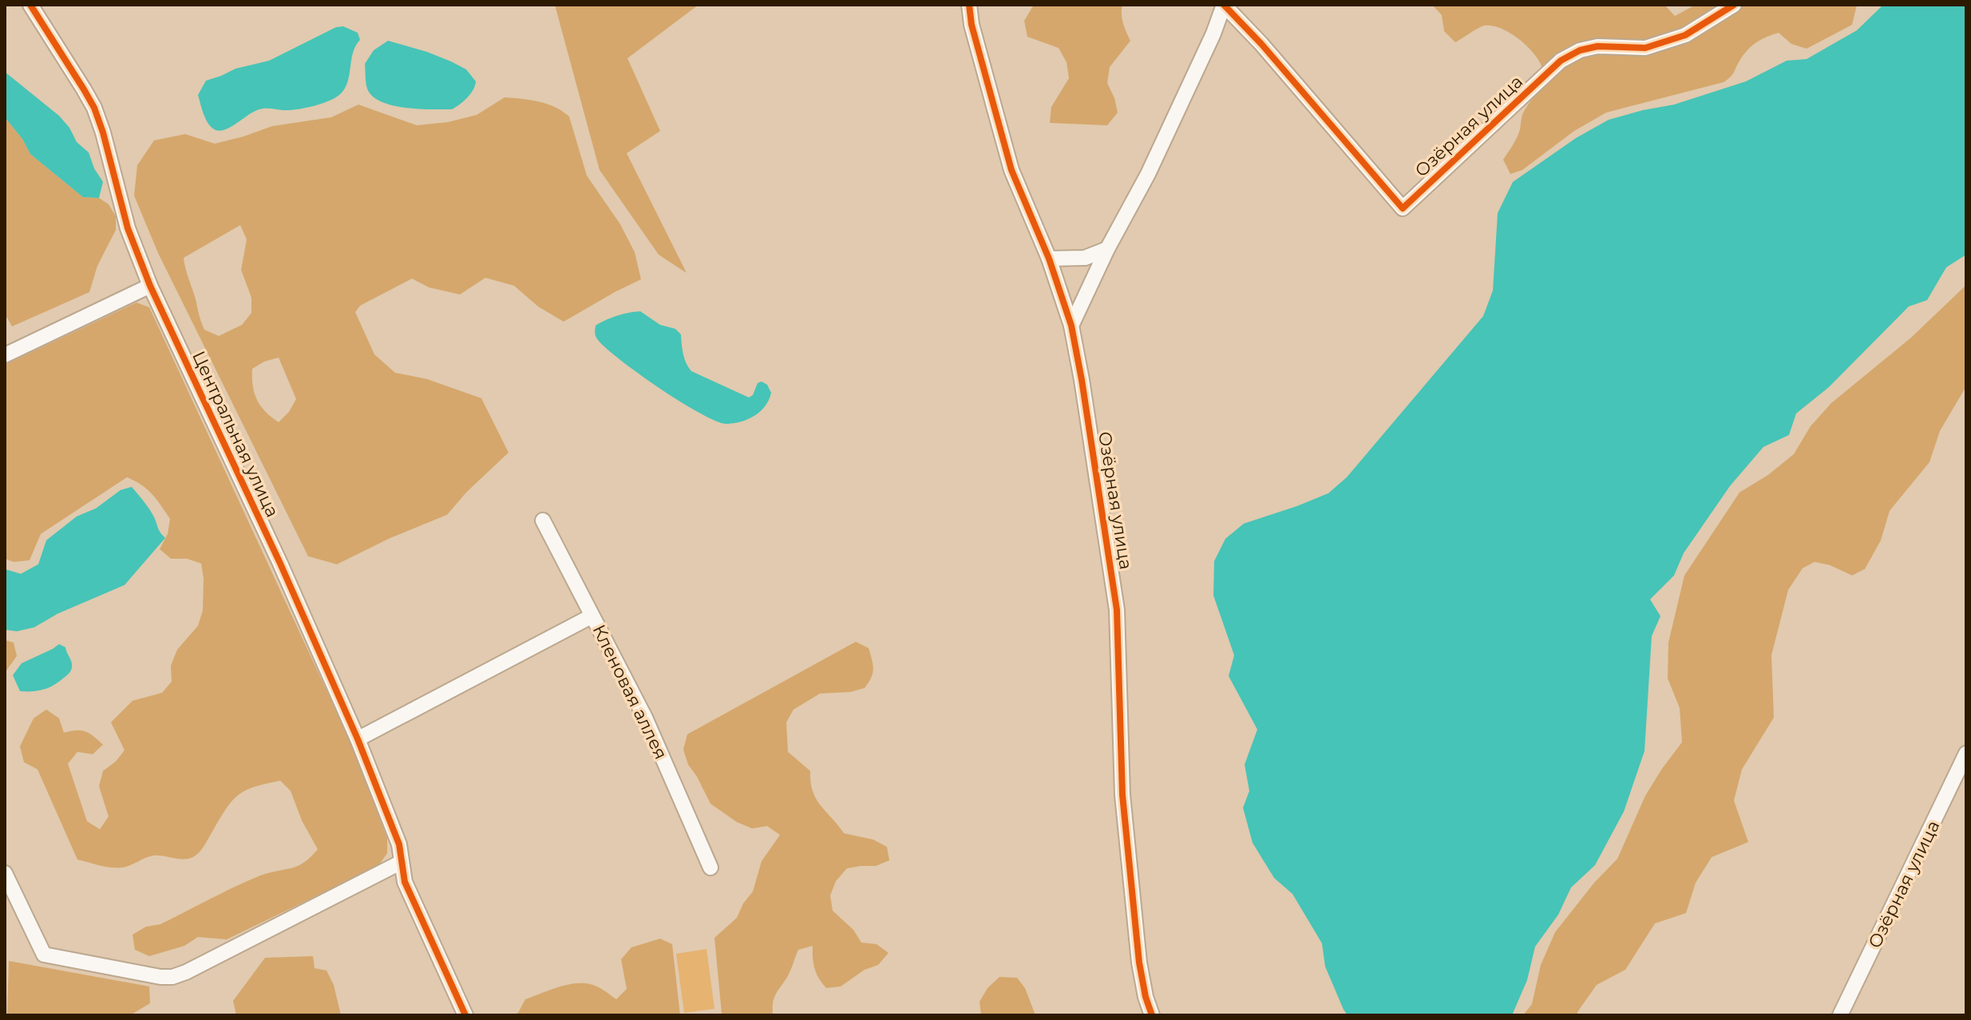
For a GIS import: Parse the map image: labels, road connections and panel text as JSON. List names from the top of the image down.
{
  "streets": {
    "street": ["Озёрная улица", "Центральная улица", "Кленовая аллея"]
  }
}
